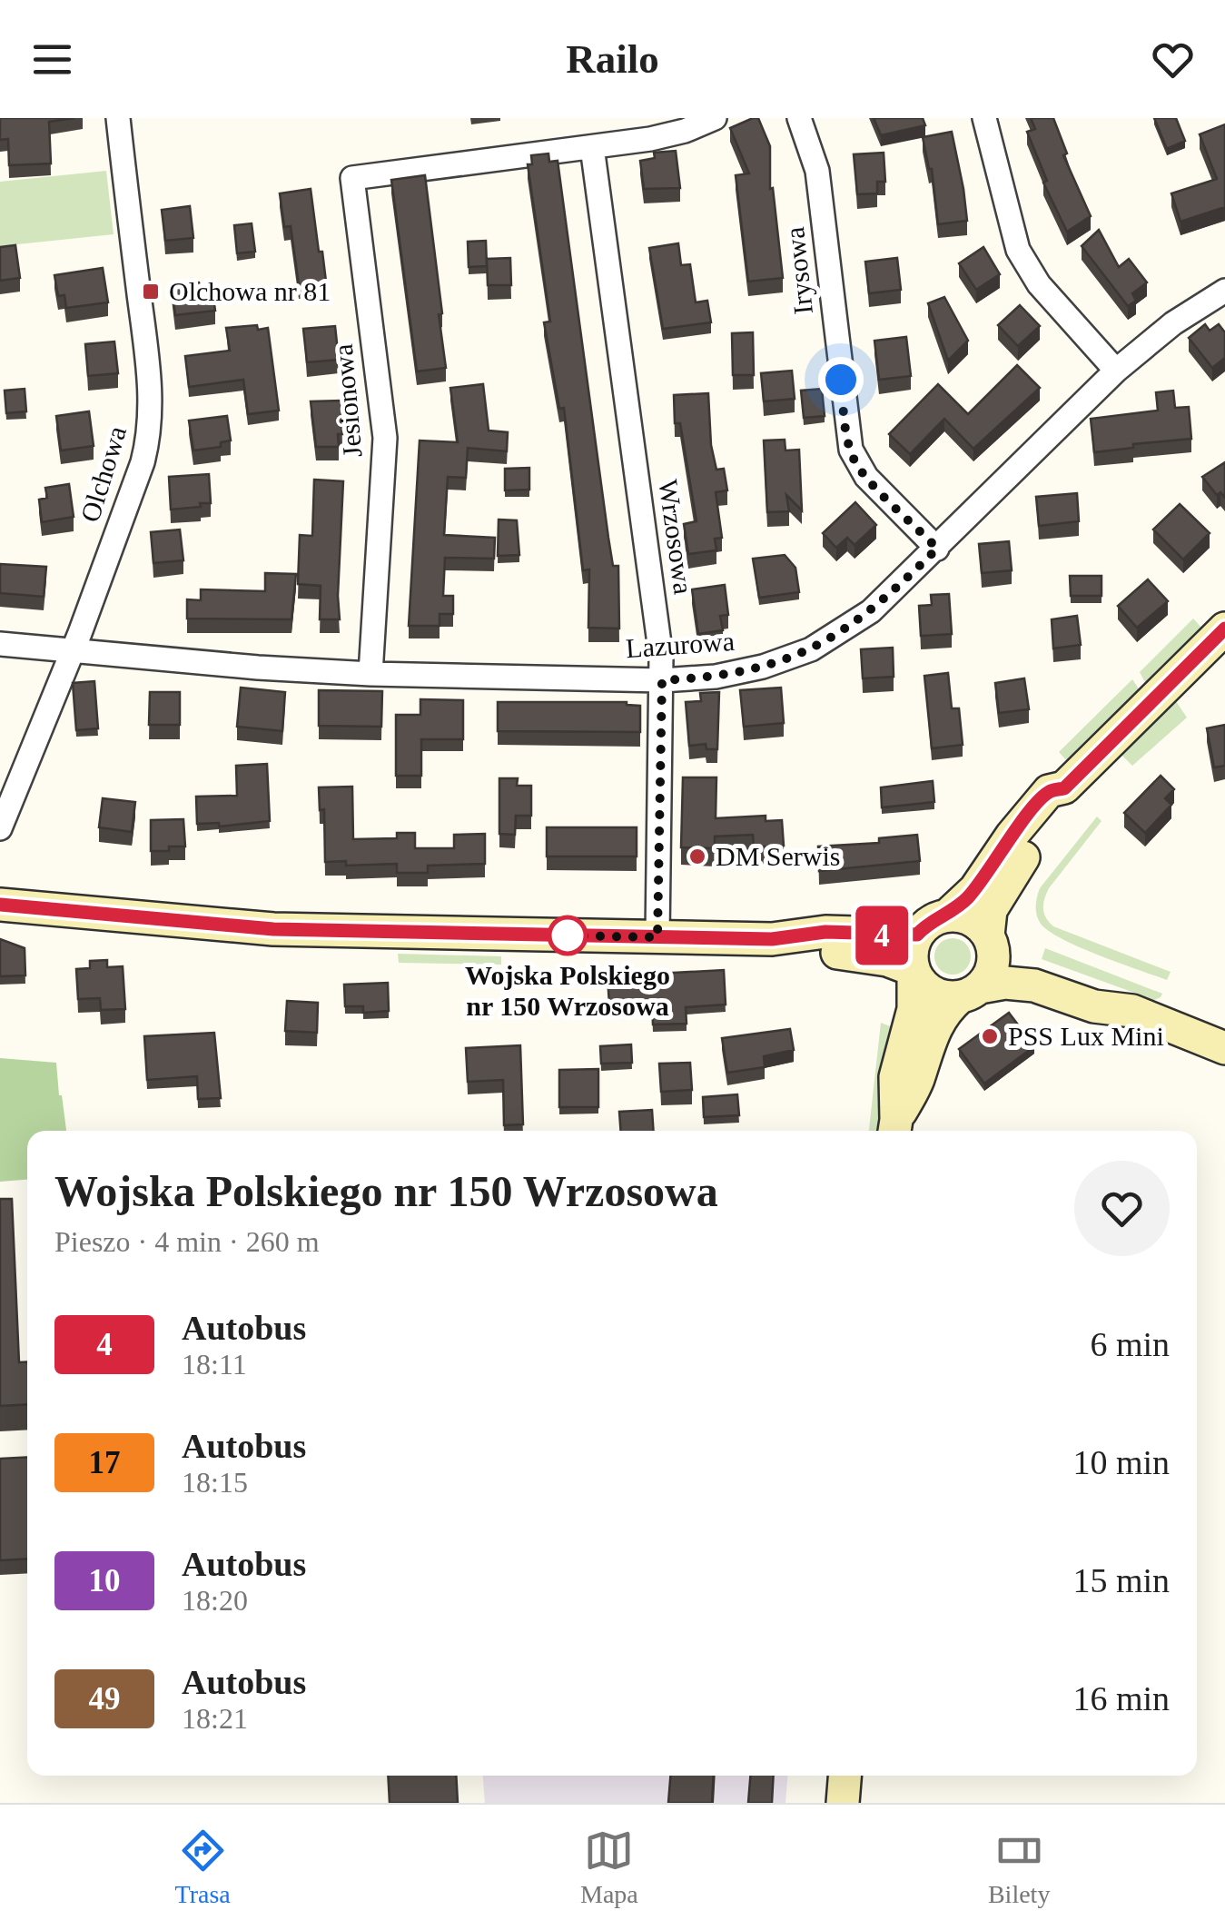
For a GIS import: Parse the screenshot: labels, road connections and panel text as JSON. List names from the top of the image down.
{
  "streets": {
    "street": [
      "Irysowa",
      "Jesionowa",
      "Olchowa",
      "Wrzosowa",
      "Lazurowa"
    ]
  },
  "crossings": [
    ["Irysowa", "Lazurowa"],
    ["Jesionowa", "Wrzosowa"],
    ["Jesionowa", "Lazurowa"],
    ["Olchowa", "Lazurowa"],
    ["Wrzosowa", "Lazurowa"]
  ],
  "places": {
    "transit": ["Olchowa nr 81"],
    "other": ["DM Serwis", "Wojska Polskiego nr 150 Wrzosowa", "PSS Lux Mini"]
  },
  "lines": ["bus line 4"],
  "page": {
    "header": "Railo",
    "on_map": "4",
    "heading": ["Wojska Polskiego nr 150 Wrzosowa", "Pieszo · 4 min · 260 m"],
    "list": [
      {
        "mark": "4",
        "name": "Autobus",
        "note": "18:11",
        "value": "6 min"
      },
      {
        "mark": "17",
        "name": "Autobus",
        "note": "18:15",
        "value": "10 min"
      },
      {
        "mark": "10",
        "name": "Autobus",
        "note": "18:20",
        "value": "15 min"
      },
      {
        "mark": "49",
        "name": "Autobus",
        "note": "18:21",
        "value": "16 min"
      }
    ],
    "tabs": ["Trasa", "Mapa", "Bilety"]
  }
}
